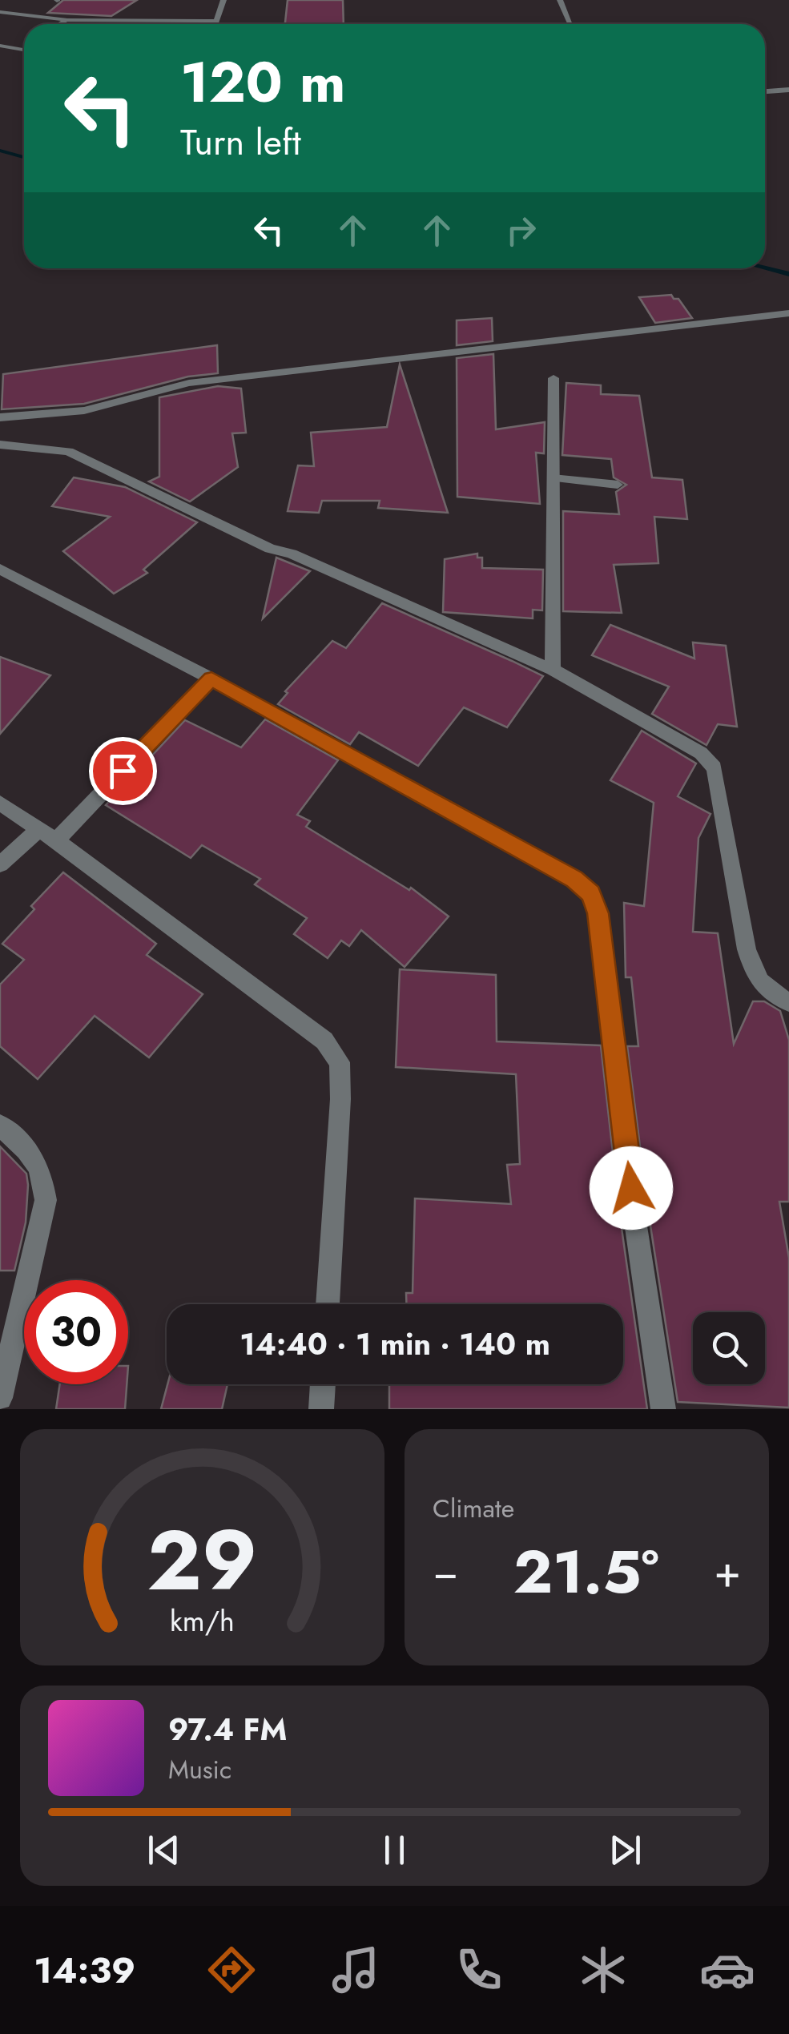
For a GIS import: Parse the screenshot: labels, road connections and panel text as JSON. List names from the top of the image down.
{
  "page": {
    "turn": ["120 m", "Turn left"],
    "limit": "30",
    "trip": "14:40 · 1 min · 140 m",
    "tile": "Climate",
    "heat": ["−", "21.5°", "+"],
    "song": ["97.4 FM", "Music"],
    "tabs": "14:39",
    "gauge": ["29", "km/h"]
  }
}
